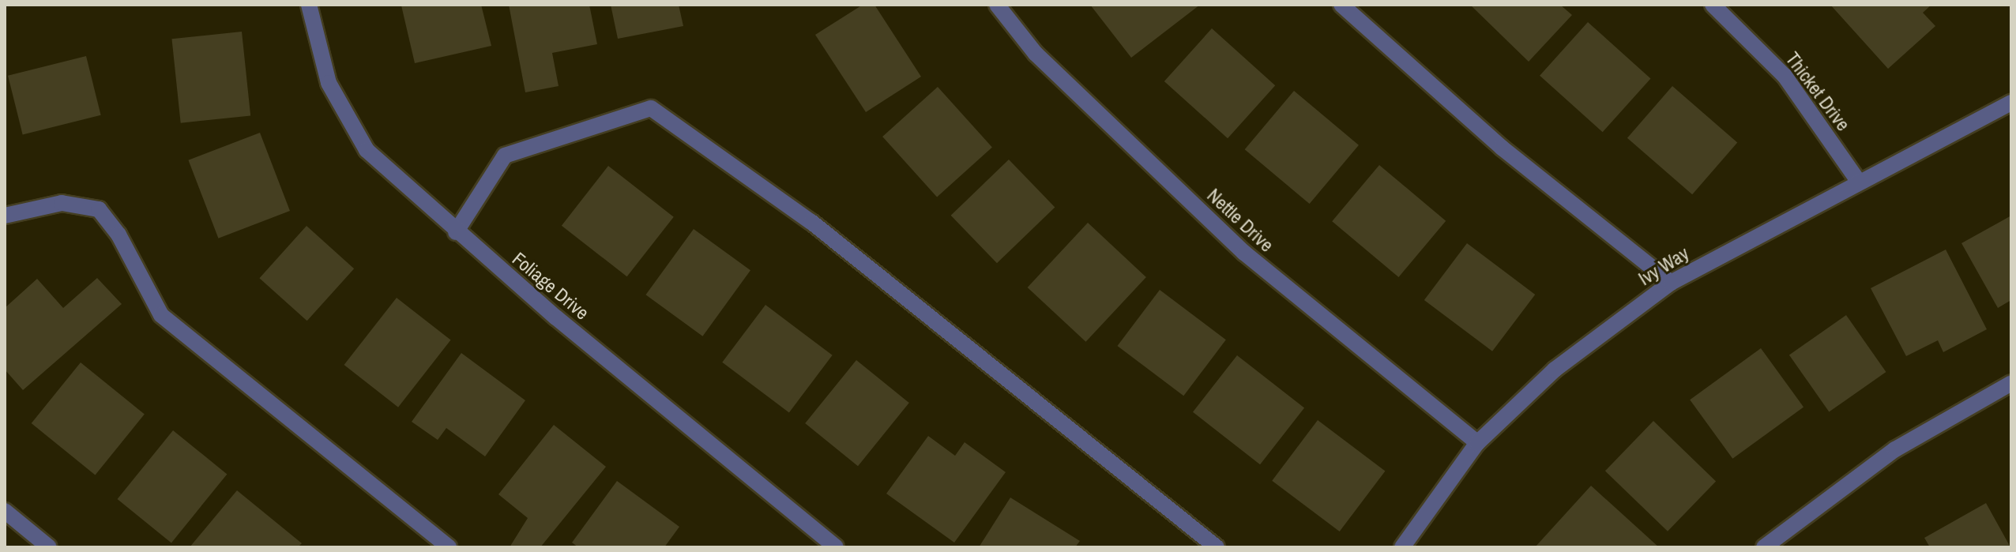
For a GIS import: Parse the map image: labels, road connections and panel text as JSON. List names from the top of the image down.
{
  "streets": {
    "street": [
      "Thicket Drive",
      "Nettle Drive",
      "Ivy Way",
      "Foliage Drive"
    ]
  },
  "crossings": [
    ["Thicket Drive", "Ivy Way"],
    ["Nettle Drive", "Ivy Way"]
  ]
}
